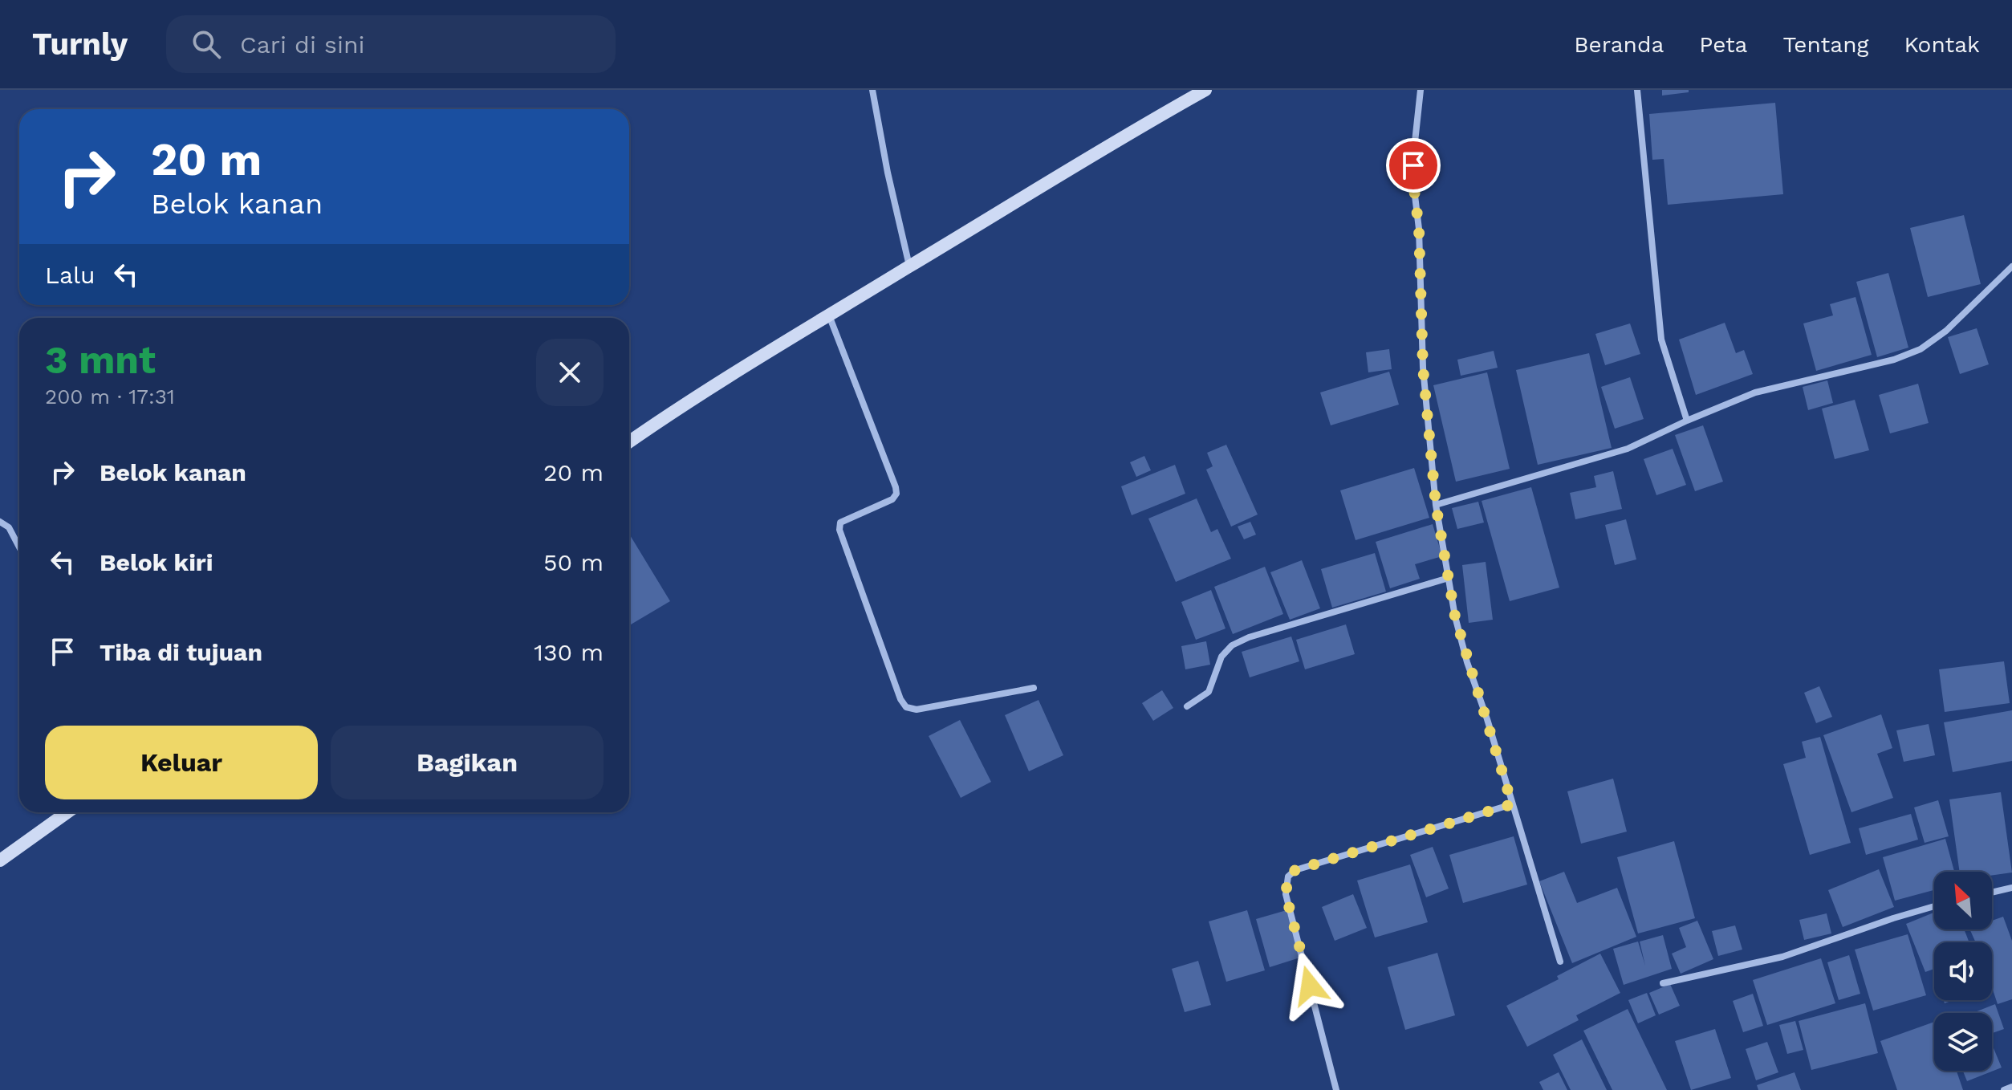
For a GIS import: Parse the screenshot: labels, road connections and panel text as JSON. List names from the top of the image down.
{
  "north": "top left",
  "page": {
    "header": "Turnly",
    "search": "Cari di sini",
    "nav": [
      "Beranda",
      "Peta",
      "Tentang",
      "Kontak"
    ],
    "turn": ["20 m", "Belok kanan"],
    "then": "Lalu",
    "heading": ["3 mnt", "200 m · 17:31"],
    "list": [
      {
        "name": "Belok kanan",
        "value": "20 m"
      },
      {
        "name": "Belok kiri",
        "value": "50 m"
      },
      {
        "name": "Tiba di tujuan",
        "value": "130 m"
      }
    ],
    "buttons": ["Keluar", "Bagikan"]
  }
}
